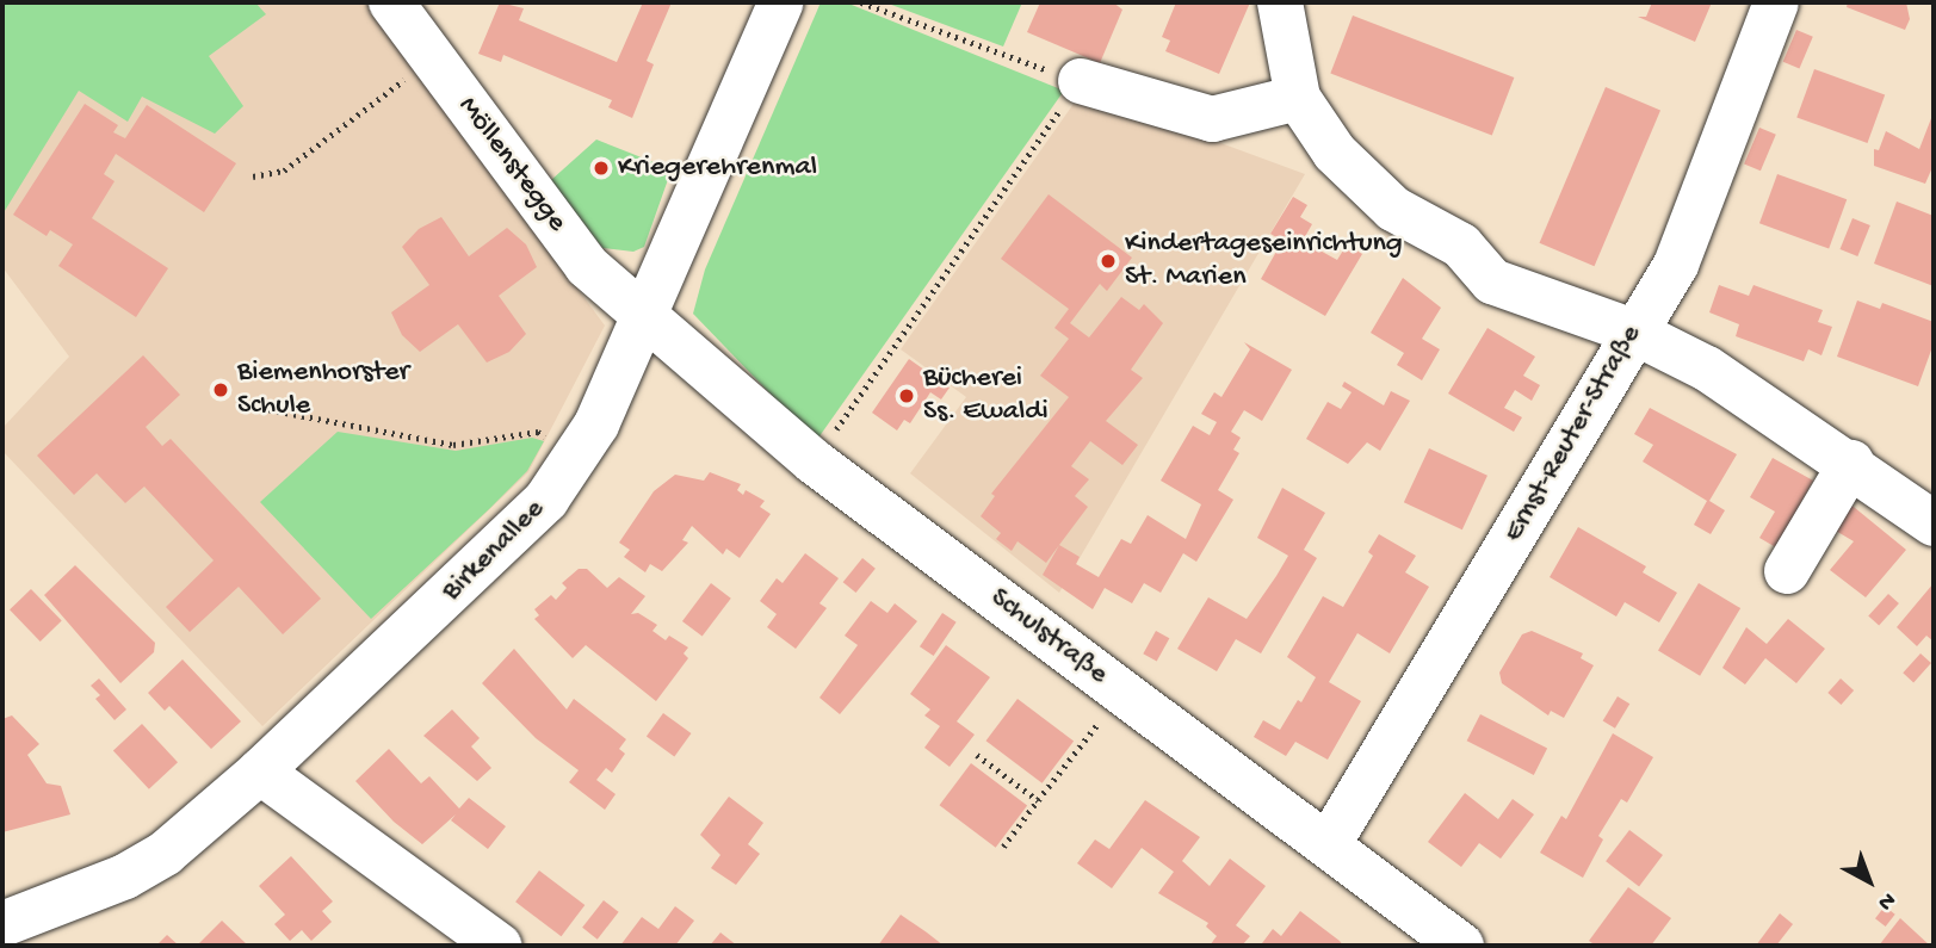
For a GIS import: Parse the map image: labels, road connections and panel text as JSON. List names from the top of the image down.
{
  "streets": {
    "street": [
      "Möllenstegge",
      "Ernst-Reuter-Straße",
      "Birkenallee",
      "Schulstraße"
    ]
  },
  "crossings": [
    ["Möllenstegge", "Birkenallee"],
    ["Möllenstegge", "Schulstraße"],
    ["Ernst-Reuter-Straße", "Schulstraße"],
    ["Birkenallee", "Schulstraße"]
  ],
  "places": [
    "Kriegerehrenmal",
    "Kindertageseinrichtung St. Marien",
    "Biemenhorster Schule",
    "Bücherei Ss. Ewaldi"
  ],
  "north": "bottom right"
}
